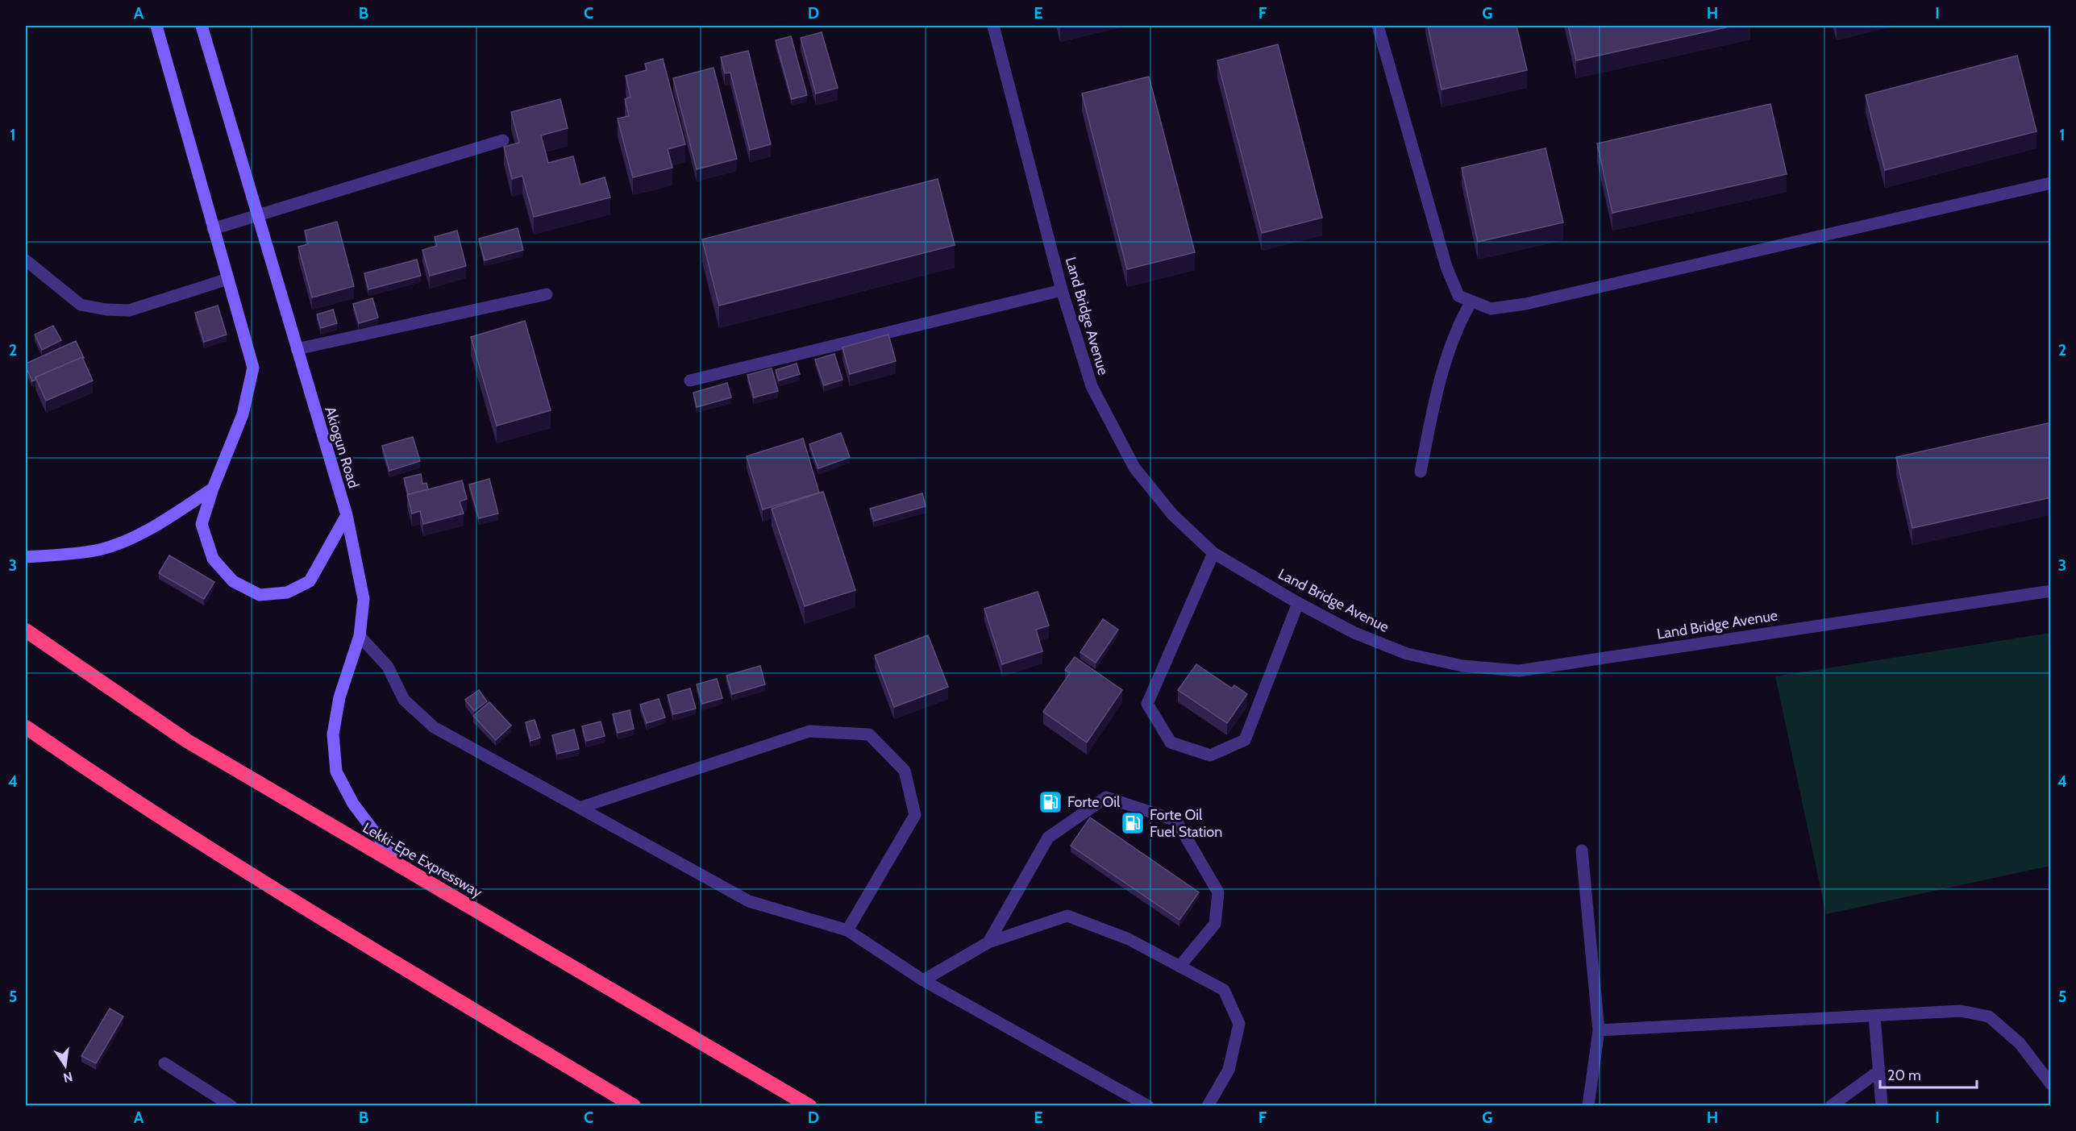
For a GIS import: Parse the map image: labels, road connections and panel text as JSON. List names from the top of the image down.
{
  "streets": {
    "highway": ["Lekki-Epe Expressway"],
    "street": ["Land Bridge Avenue", "Akiogun Road"]
  },
  "crossings": [
    ["Akiogun Road", "Lekki-Epe Expressway"]
  ],
  "places": {
    "fuel station": ["Forte Oil", "Forte Oil Fuel Station"]
  },
  "scale_bar": "20 m",
  "north": "bottom",
  "grid": {
    "columns": [
      "A",
      "B",
      "C",
      "D",
      "E",
      "F",
      "G",
      "H",
      "I"
    ],
    "rows": [
      "1",
      "2",
      "3",
      "4",
      "5"
    ]
  }
}
